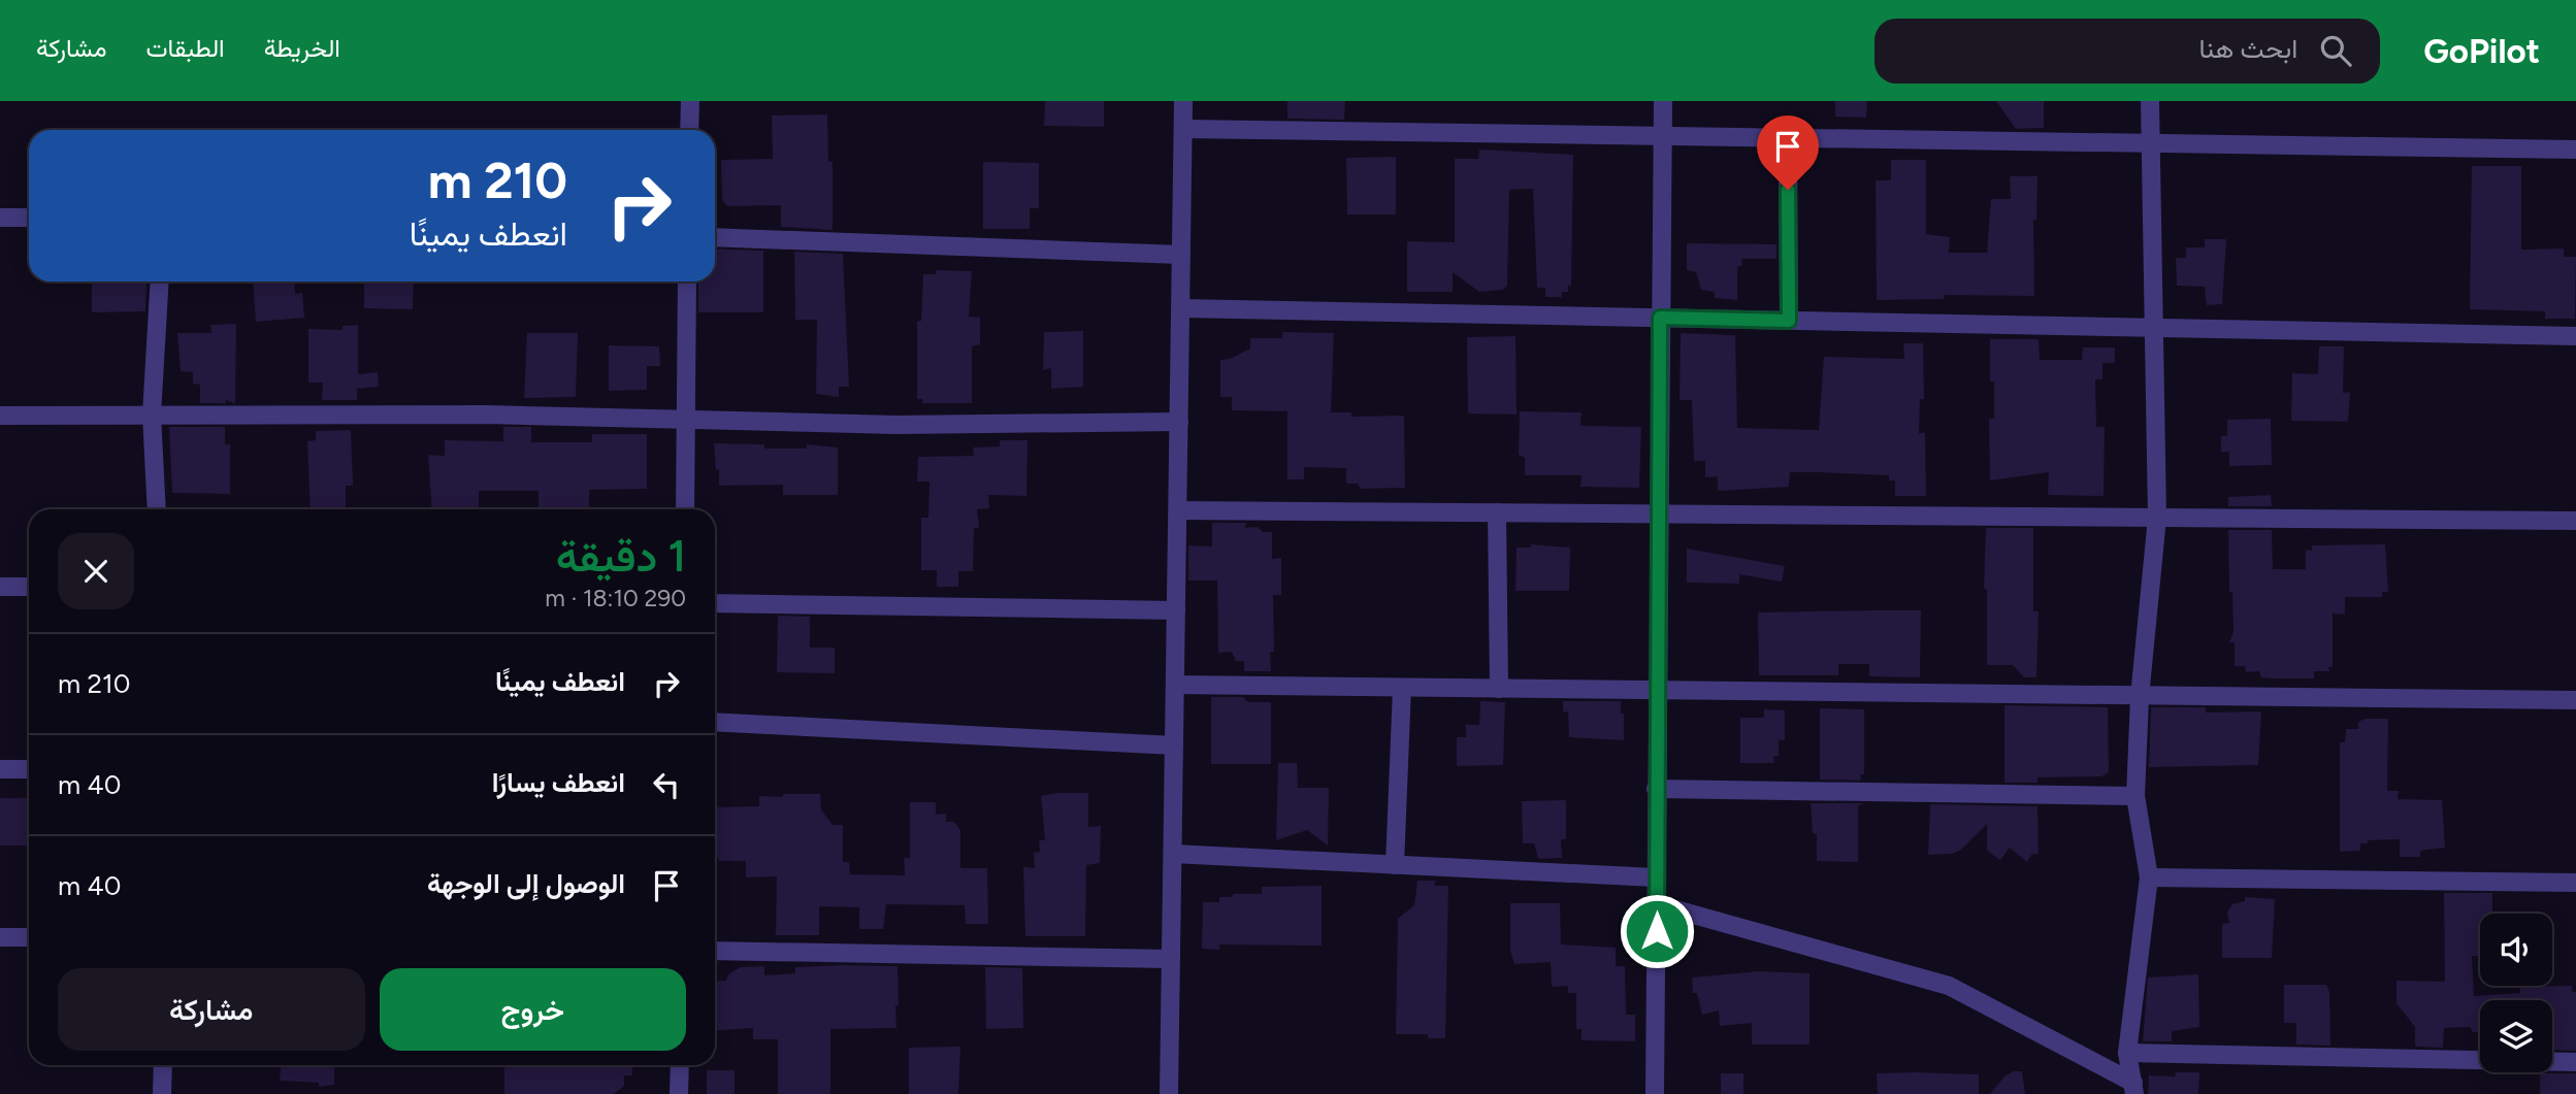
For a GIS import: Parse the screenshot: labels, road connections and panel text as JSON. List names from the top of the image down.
{
  "page": {
    "header": "GoPilot",
    "search": "ابحث هنا",
    "nav": ["الخريطة", "الطبقات", "مشاركة"],
    "turn": ["210 m", "انعطف يمينًا"],
    "heading": ["1 دقيقة", "290 m · 18:10"],
    "list": [
      {
        "name": "انعطف يمينًا",
        "value": "210 m"
      },
      {
        "name": "انعطف يسارًا",
        "value": "40 m"
      },
      {
        "name": "الوصول إلى الوجهة",
        "value": "40 m"
      }
    ],
    "buttons": ["خروج", "مشاركة"]
  }
}
